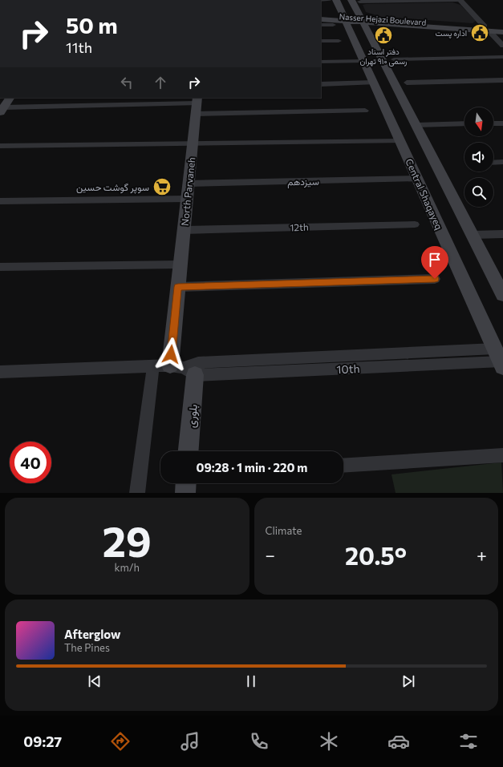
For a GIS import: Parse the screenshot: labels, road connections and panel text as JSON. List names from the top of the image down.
{
  "streets": {
    "main road": [
      "Nasser Hejazi Boulevard",
      "North Parvaneh",
      "Central Shaqayeq",
      "بلوری"
    ],
    "street": ["سیزدهم", "12th", "10th"]
  },
  "crossings": [
    ["Nasser Hejazi Boulevard", "Central Shaqayeq"],
    ["سیزدهم", "North Parvaneh"],
    ["سیزدهم", "Central Shaqayeq"],
    ["North Parvaneh", "12th"],
    ["North Parvaneh", "بلوری"],
    ["Central Shaqayeq", "10th"],
    ["10th", "بلوری"]
  ],
  "places": {
    "public building": ["اداره پست", "دفتر اسناد رسمی ۹۱۰ تهران"],
    "supermarket": ["سوپر گوشت حسین"]
  },
  "north": "bottom",
  "page": {
    "turn": ["50 m", "11th"],
    "limit": "40",
    "trip": "09:28 · 1 min · 220 m",
    "tile": [
      ["29", "km/h"],
      "Climate"
    ],
    "heat": ["−", "20.5°", "+"],
    "song": ["Afterglow", "The Pines"],
    "tabs": "09:27"
  }
}
